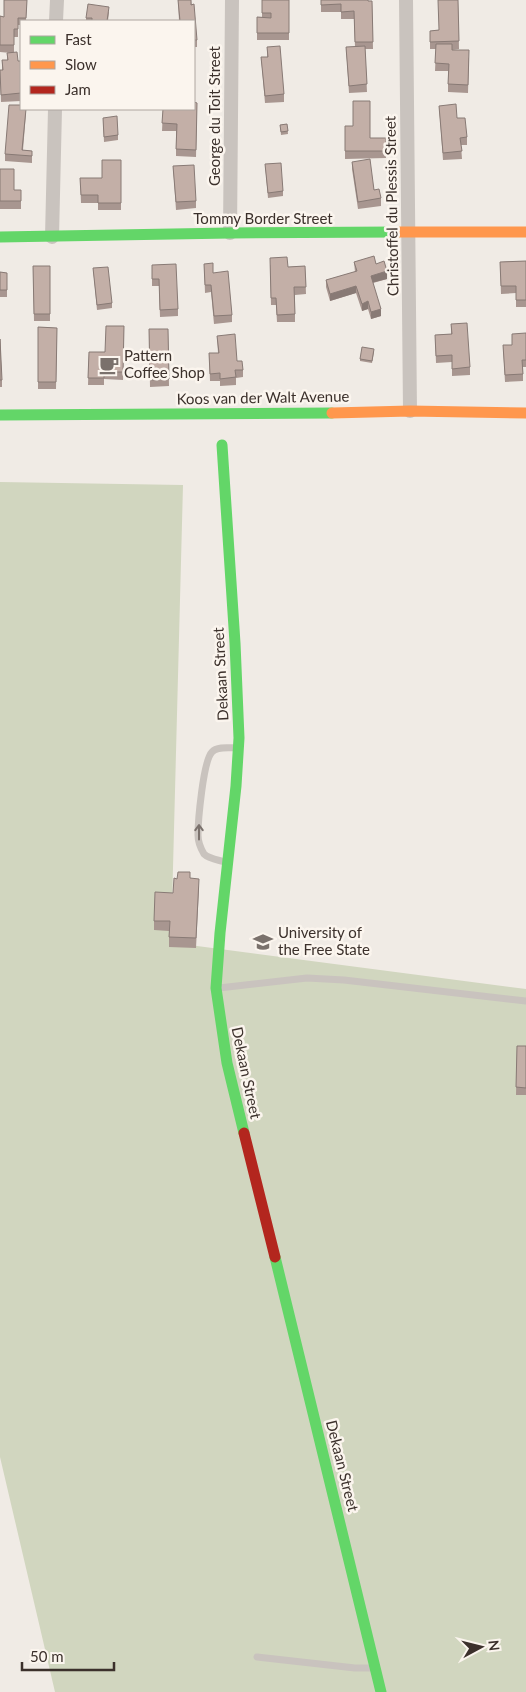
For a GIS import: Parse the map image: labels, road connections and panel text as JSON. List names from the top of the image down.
{
  "streets": {
    "street": [
      "George du Toit Street",
      "Christoffel du Plessis Street",
      "Tommy Border Street",
      "Koos van der Walt Avenue",
      "Dekaan Street"
    ]
  },
  "crossings": [
    ["George du Toit Street", "Tommy Border Street"],
    ["Christoffel du Plessis Street", "Tommy Border Street"],
    ["Christoffel du Plessis Street", "Koos van der Walt Avenue"]
  ],
  "places": {
    "cafe": ["Pattern Coffee Shop"],
    "school or university": ["University of the Free State"]
  },
  "legend": ["Fast", "Slow", "Jam"],
  "scale_bar": "50 m",
  "north": "right"
}
